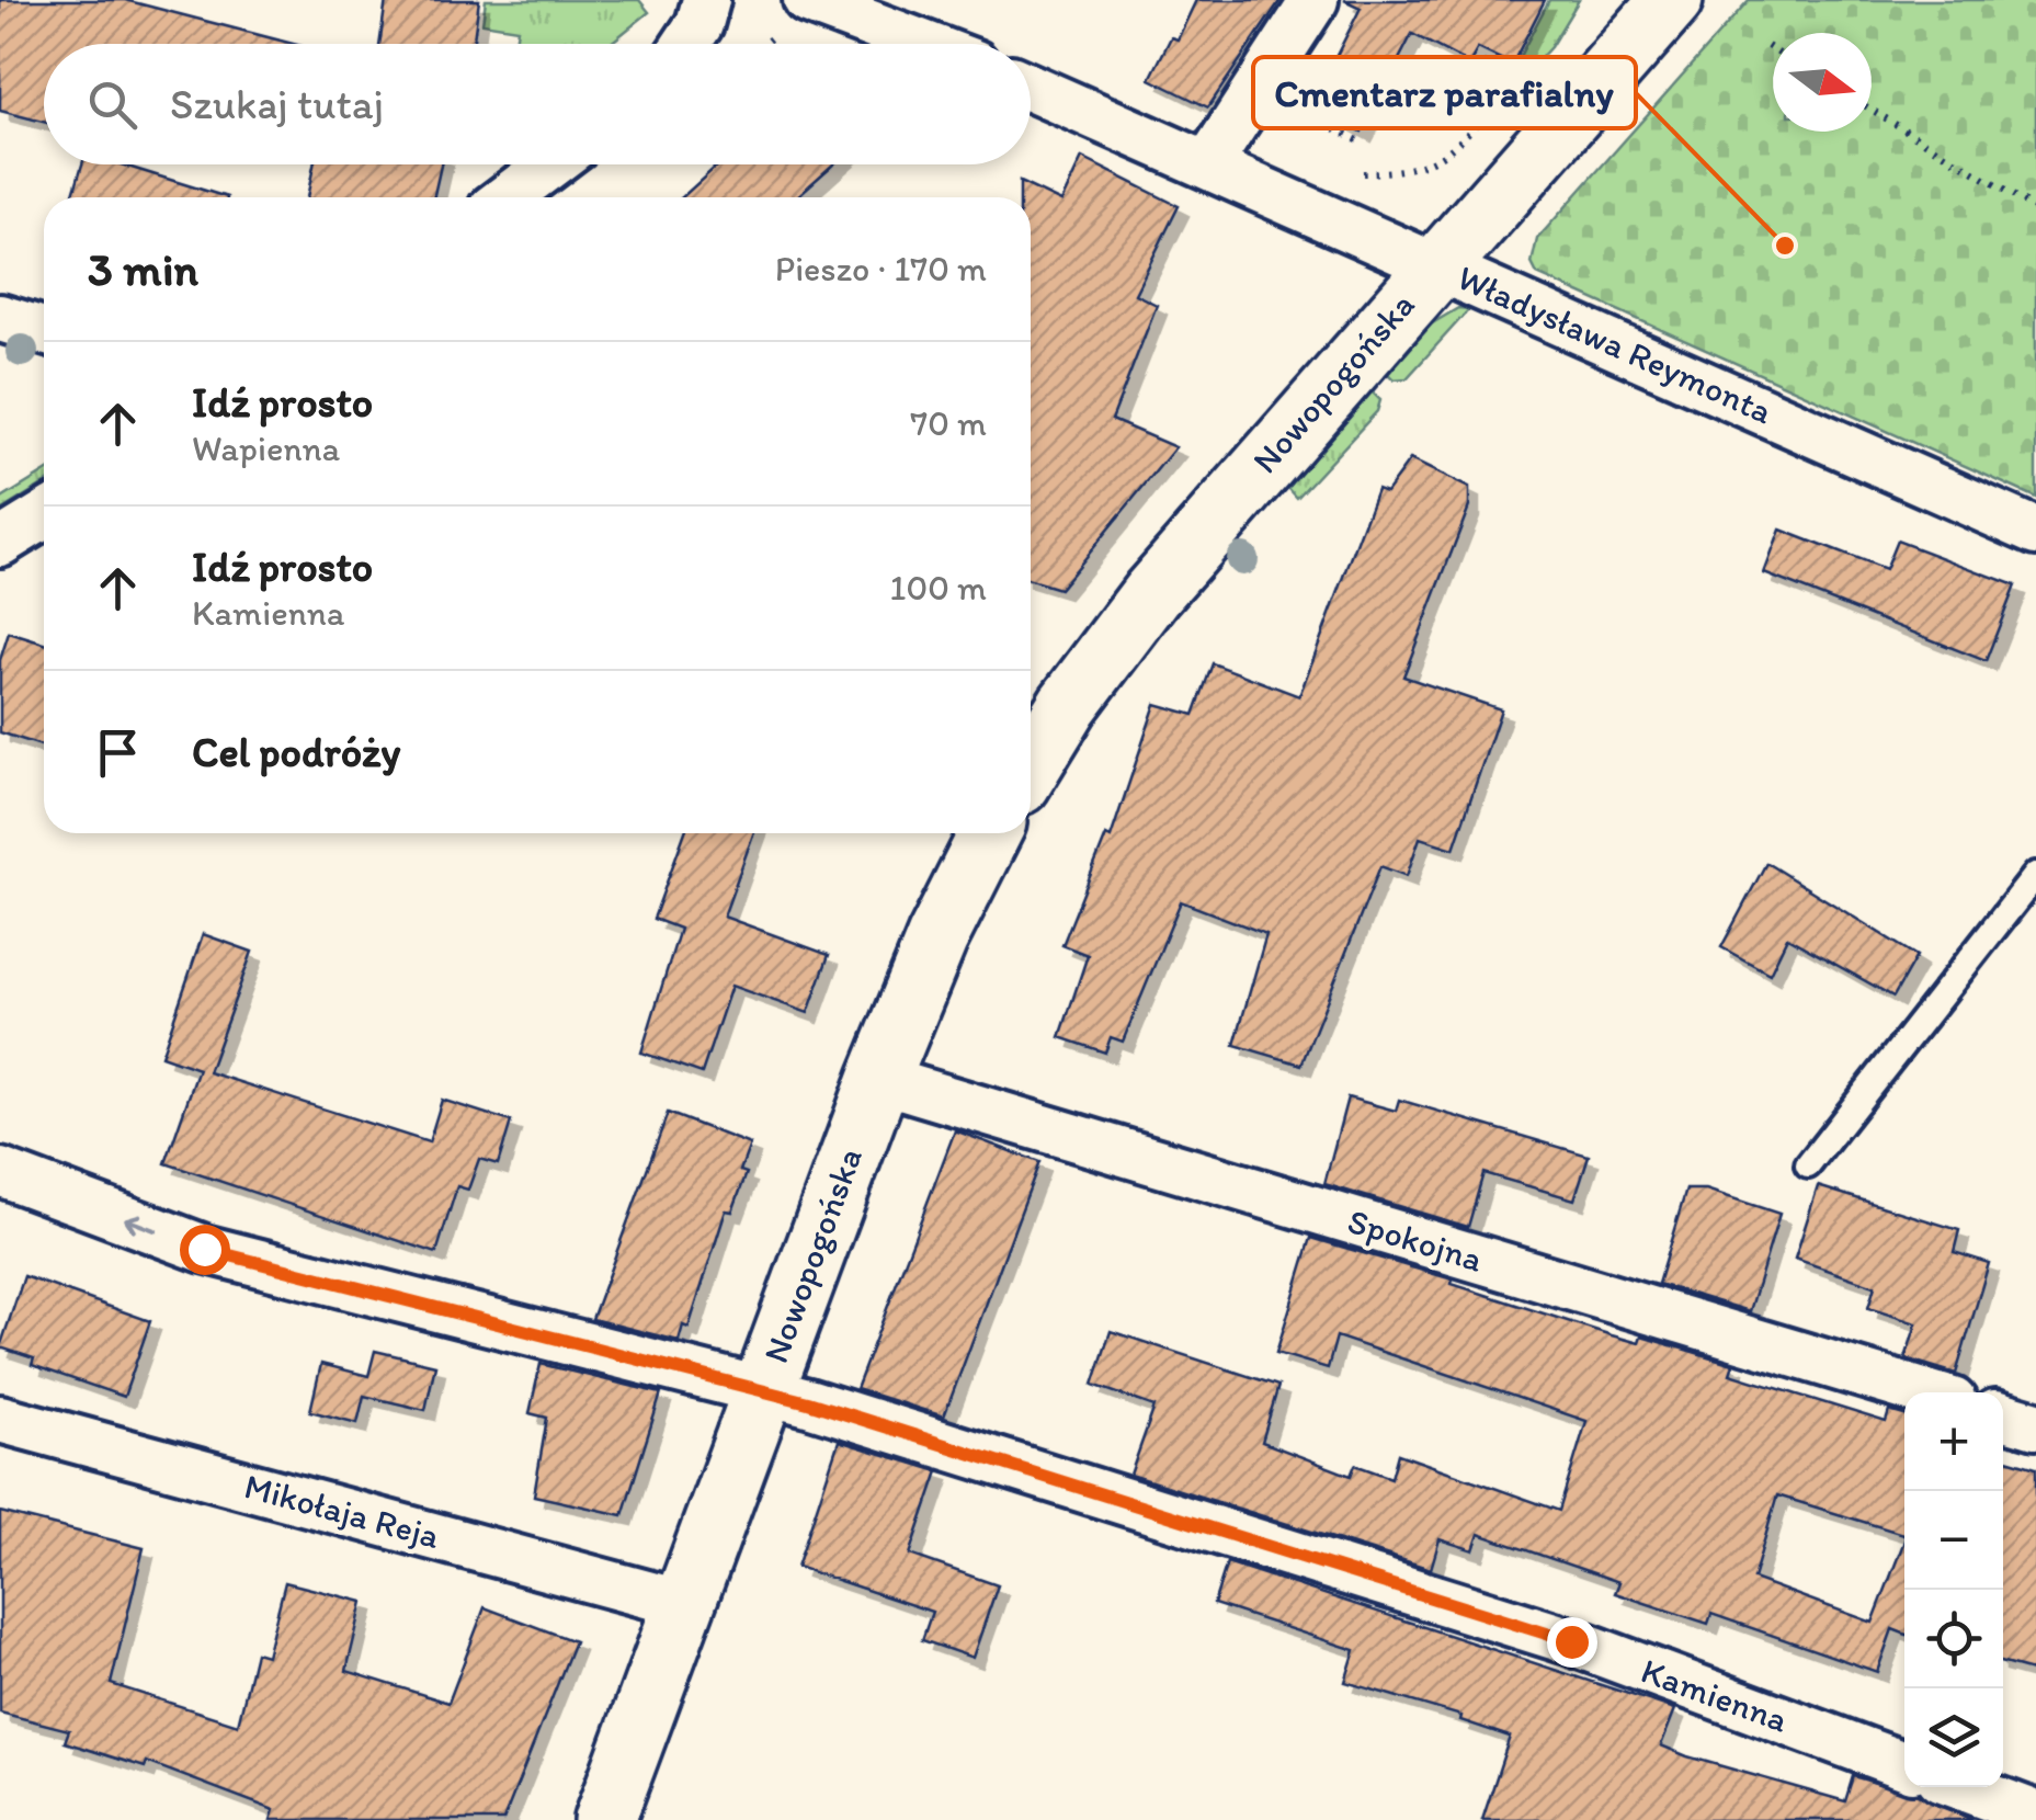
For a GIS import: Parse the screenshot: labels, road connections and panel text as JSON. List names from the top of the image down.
{
  "streets": {
    "street": [
      "Władysława Reymonta",
      "Nowopogońska",
      "Spokojna",
      "Mikołaja Reja",
      "Kamienna"
    ]
  },
  "crossings": [
    ["Władysława Reymonta", "Nowopogońska"],
    ["Nowopogońska", "Spokojna"],
    ["Nowopogońska", "Mikołaja Reja"],
    ["Nowopogońska", "Kamienna"]
  ],
  "one_way": ["Kamienna"],
  "places": ["Cmentarz parafialny"],
  "north": "right",
  "page": {
    "search": "Szukaj tutaj",
    "heading": ["3 min", "Pieszo · 170 m"],
    "list": [
      ["Idź prosto", "Wapienna", "70 m"],
      ["Idź prosto", "Kamienna", "100 m"],
      "Cel podróży"
    ],
    "map_buttons": ["+", "−"]
  }
}
